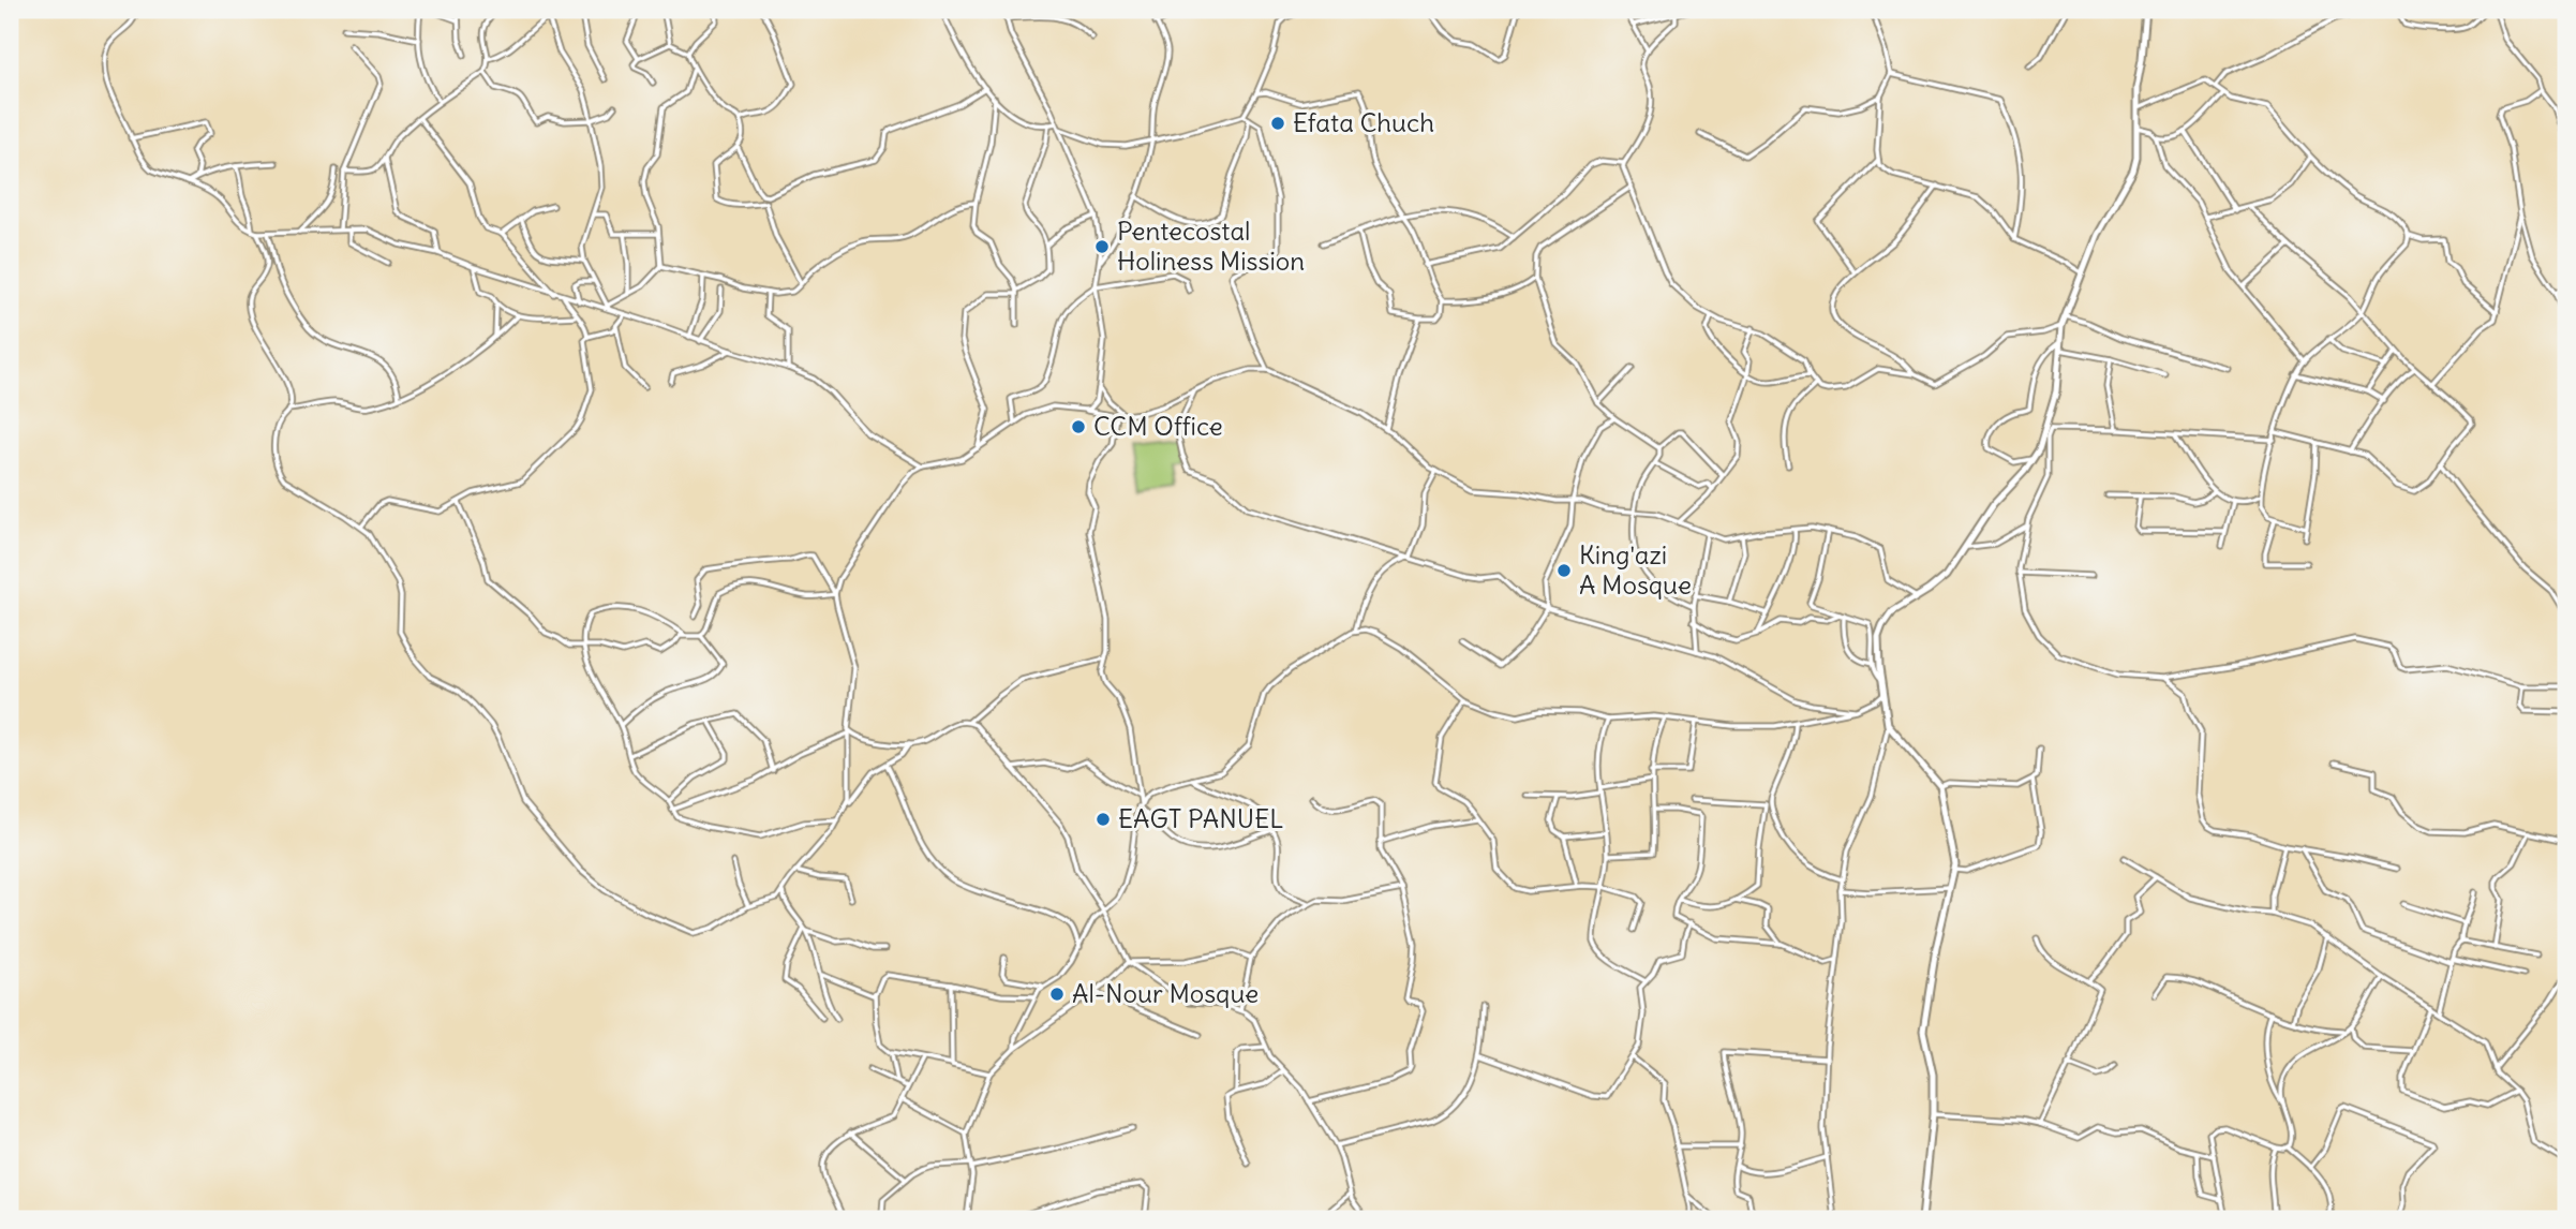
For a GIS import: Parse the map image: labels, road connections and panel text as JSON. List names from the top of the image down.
{
  "places": [
    "Efata Chuch",
    "Pentecostal Holiness Mission",
    "CCM Office",
    "King'azi A Mosque",
    "EAGT PANUEL",
    "Al-Nour Mosque"
  ]
}
